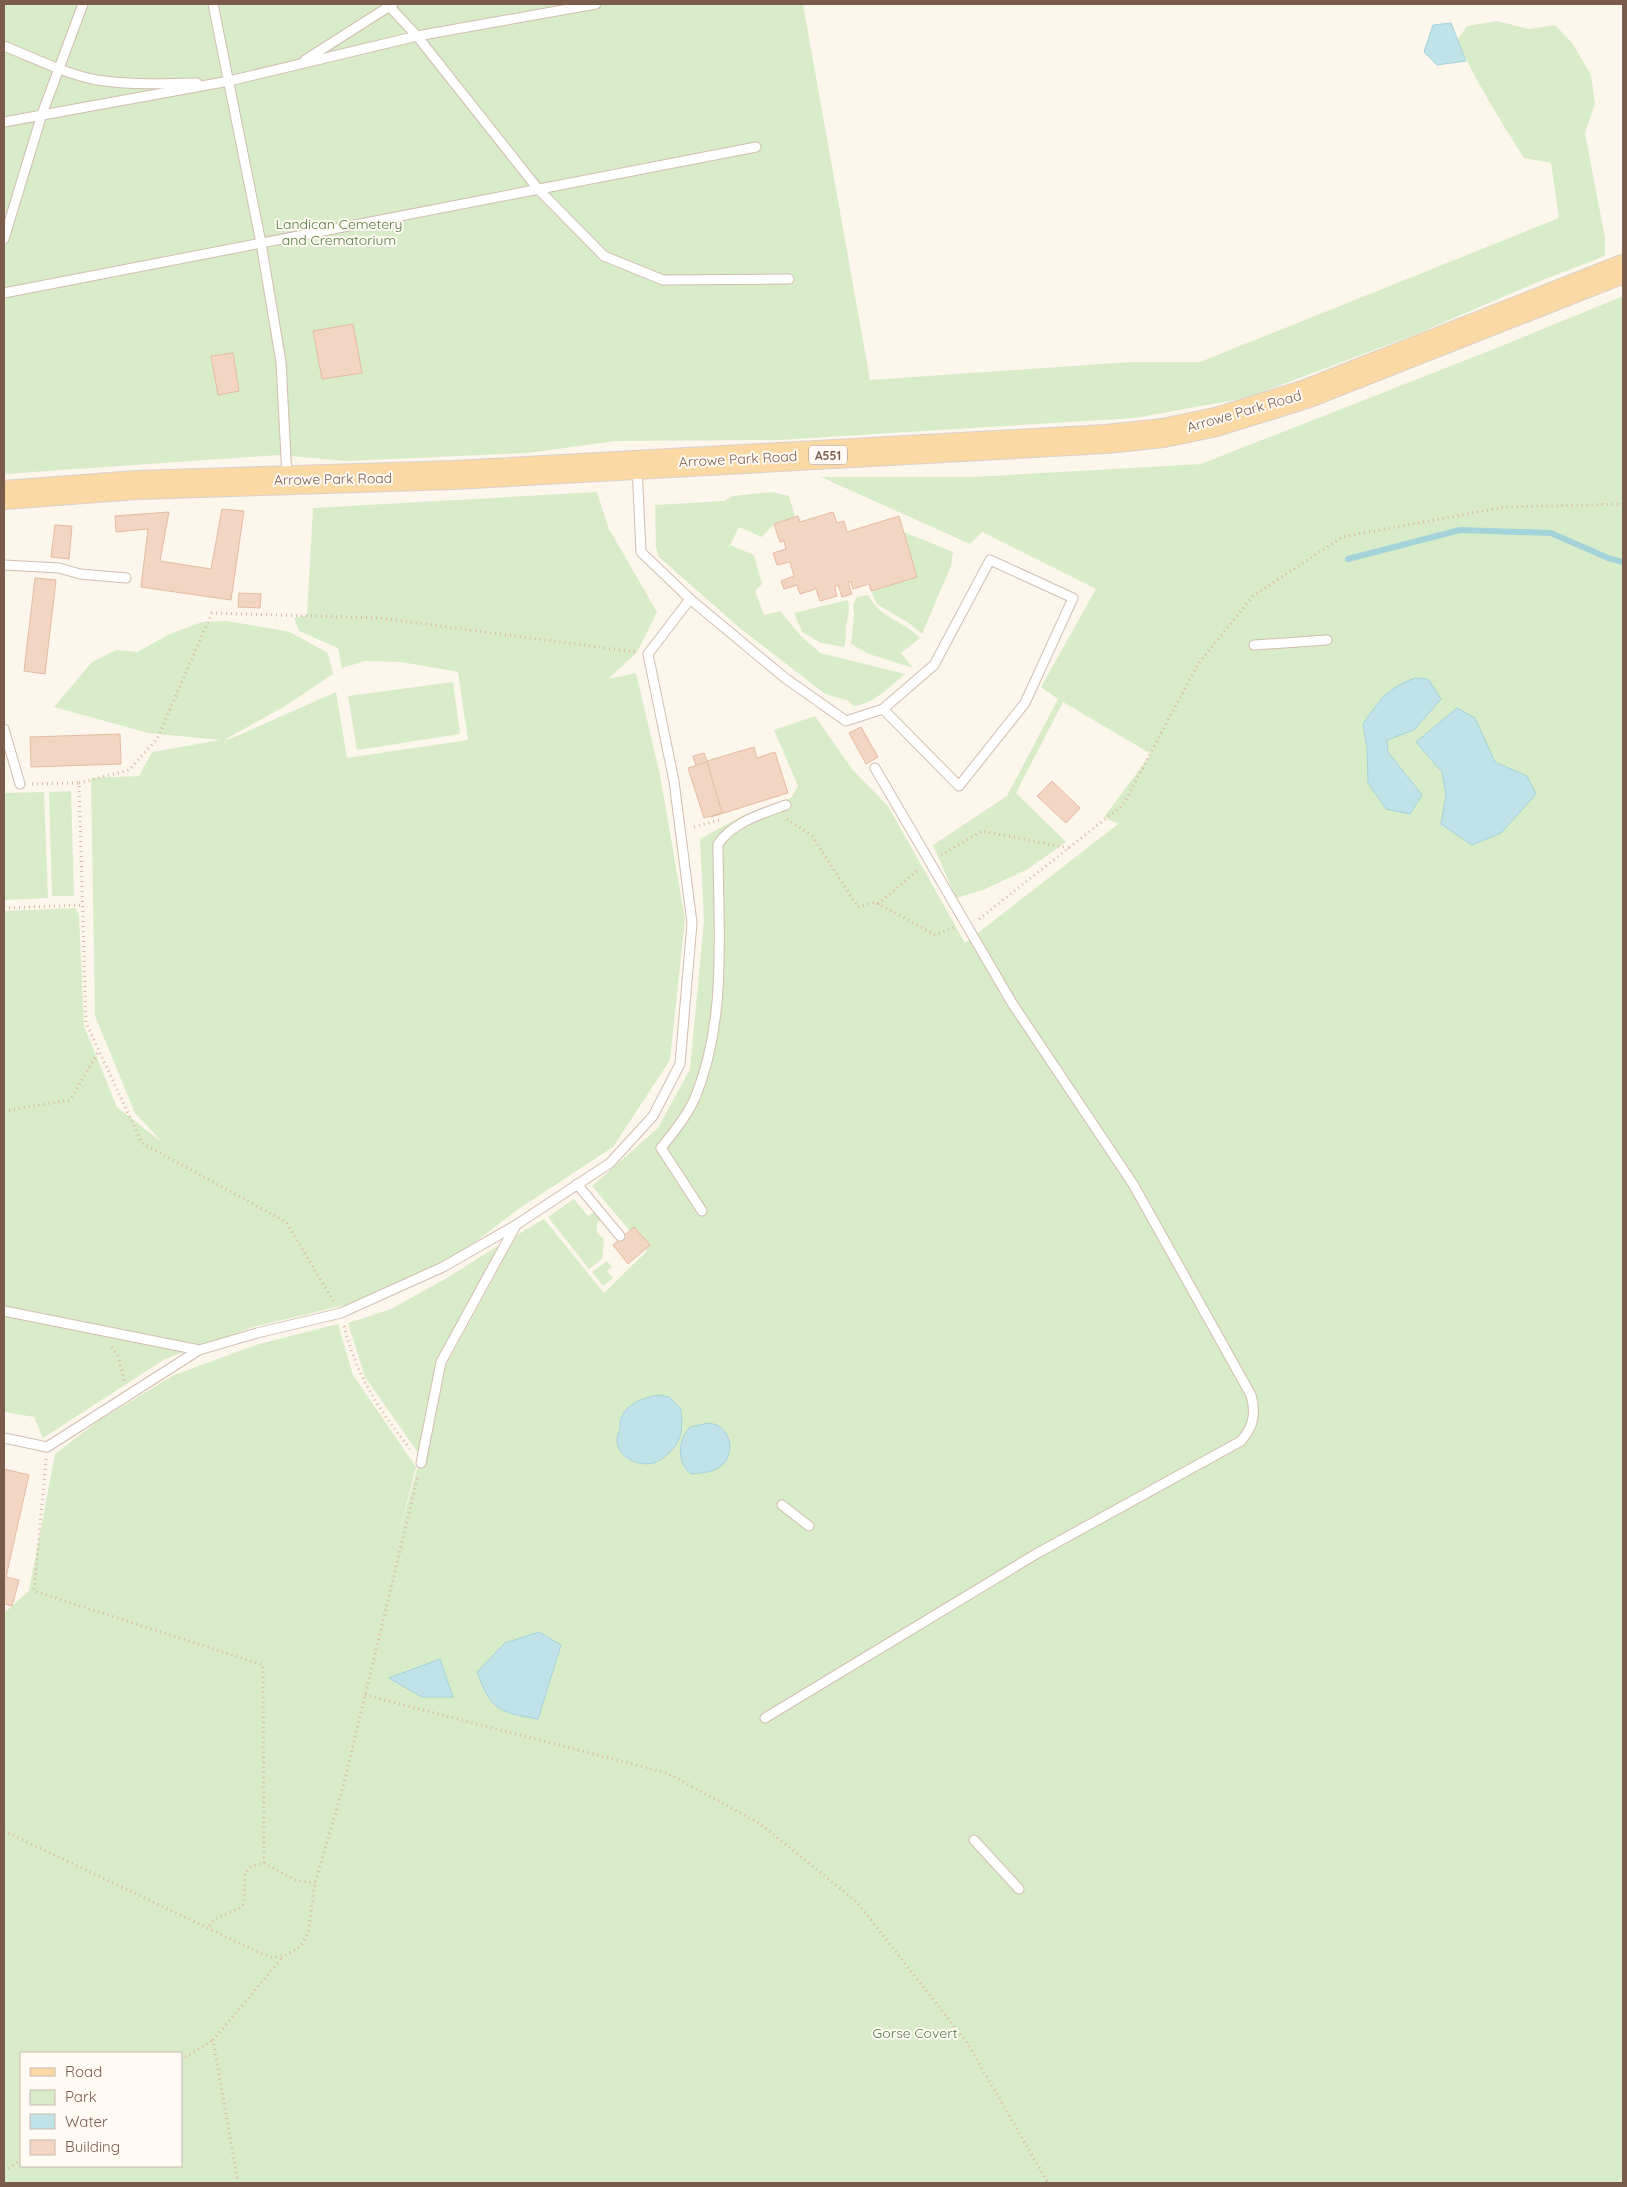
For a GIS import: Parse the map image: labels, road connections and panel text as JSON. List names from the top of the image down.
{
  "streets": {
    "main road": ["Arrowe Park Road", "A551"]
  },
  "parks": ["Landican Cemetery and Crematorium", "Gorse Covert"],
  "legend": [
    "Road",
    "Park",
    "Water",
    "Building"
  ]
}
